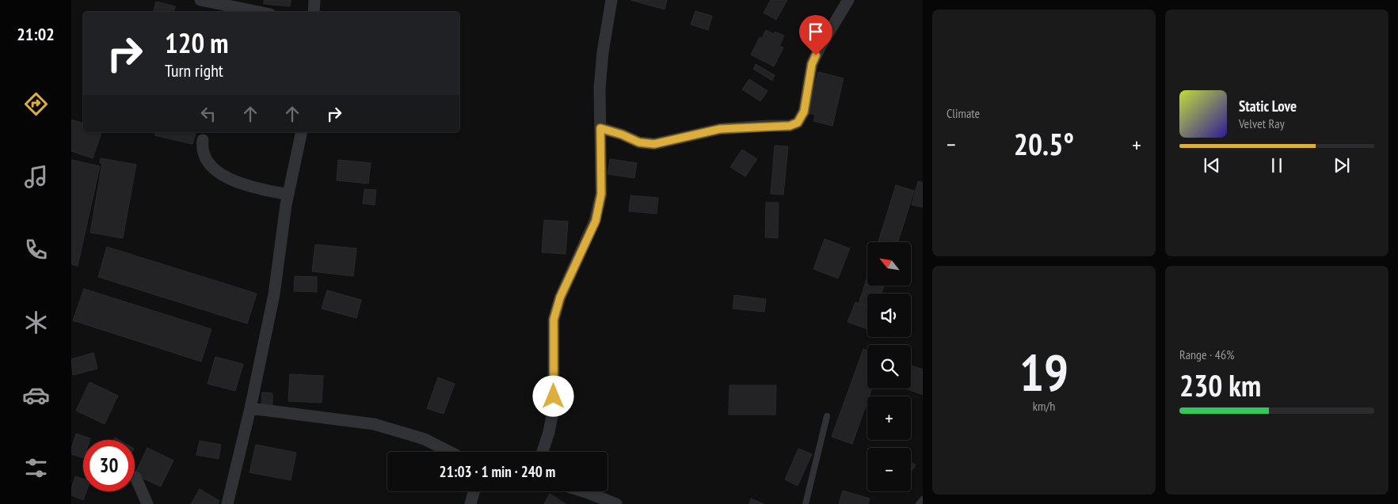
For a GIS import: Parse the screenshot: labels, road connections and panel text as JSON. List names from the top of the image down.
{
  "north": "top left",
  "page": {
    "tabs": "21:02",
    "tile": [
      "Climate",
      ["19", "km/h"],
      ["Range · 46%", "230 km"]
    ],
    "turn": ["120 m", "Turn right"],
    "song": ["Static Love", "Velvet Ray"],
    "heat": ["−", "20.5°", "+"],
    "map_buttons": ["+", "−"],
    "limit": "30",
    "trip": "21:03 · 1 min · 240 m"
  }
}
